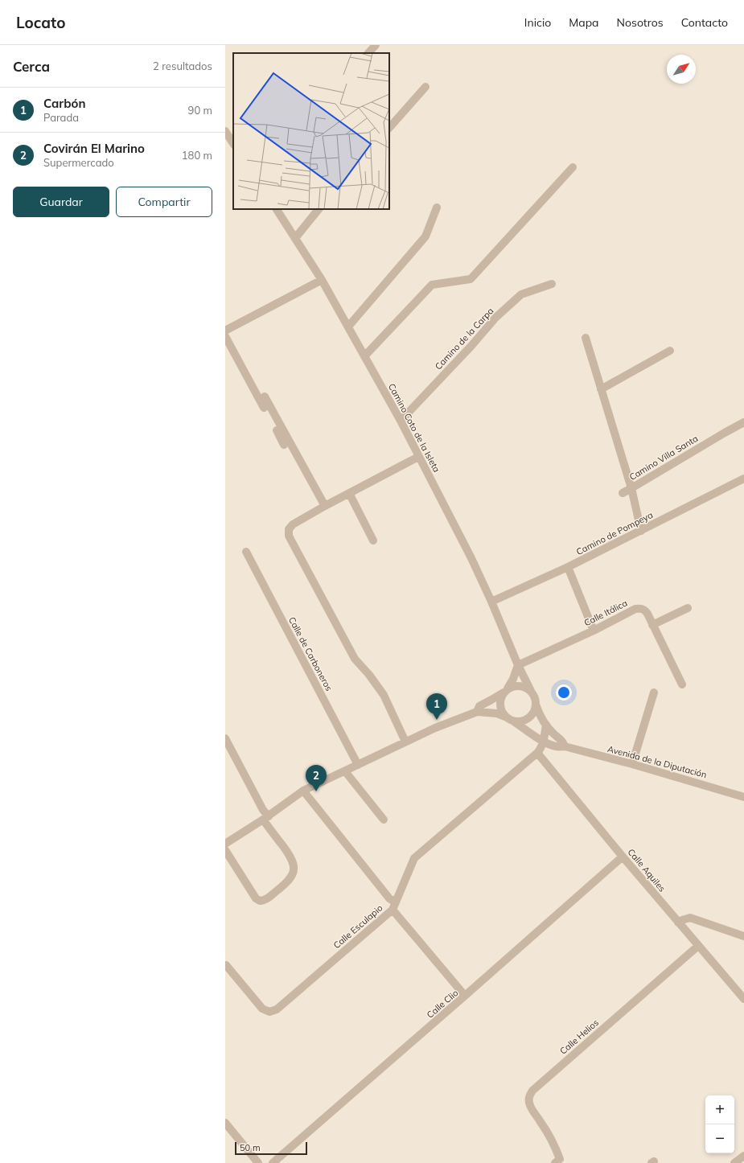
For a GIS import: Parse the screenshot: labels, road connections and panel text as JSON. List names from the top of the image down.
{
  "streets": {
    "street": [
      "Camino de la Carpa",
      "Camino Coto de la Isleta",
      "Camino Villa Santa",
      "Camino de Pompeya",
      "Calle Itálica",
      "Calle de Carboneros",
      "Avenida de la Diputación",
      "Calle Aquiles",
      "Calle Esculapio",
      "Calle Clio",
      "Calle Helios"
    ]
  },
  "crossings": [
    ["Camino de la Carpa", "Camino Coto de la Isleta"],
    ["Camino Coto de la Isleta", "Camino de Pompeya"],
    ["Camino Coto de la Isleta", "Calle Itálica"],
    ["Camino Coto de la Isleta", "Avenida de la Diputación"],
    ["Camino Villa Santa", "Camino de Pompeya"],
    ["Avenida de la Diputación", "Calle Esculapio"],
    ["Calle Aquiles", "Calle Esculapio"],
    ["Calle Aquiles", "Calle Clio"],
    ["Calle Aquiles", "Calle Helios"]
  ],
  "scale_bar": "50 m",
  "north": "top right",
  "page": {
    "header": "Locato",
    "nav": [
      "Inicio",
      "Mapa",
      "Nosotros",
      "Contacto"
    ],
    "heading": ["Cerca", "2 resultados"],
    "list": [
      {
        "mark": "1",
        "name": "Carbón",
        "note": "Parada",
        "value": "90 m"
      },
      {
        "mark": "2",
        "name": "Covirán El Marino",
        "note": "Supermercado",
        "value": "180 m"
      }
    ],
    "buttons": ["Guardar", "Compartir"],
    "pins": ["1", "2"],
    "map_buttons": ["+", "−"],
    "scale": "50 m"
  }
}
